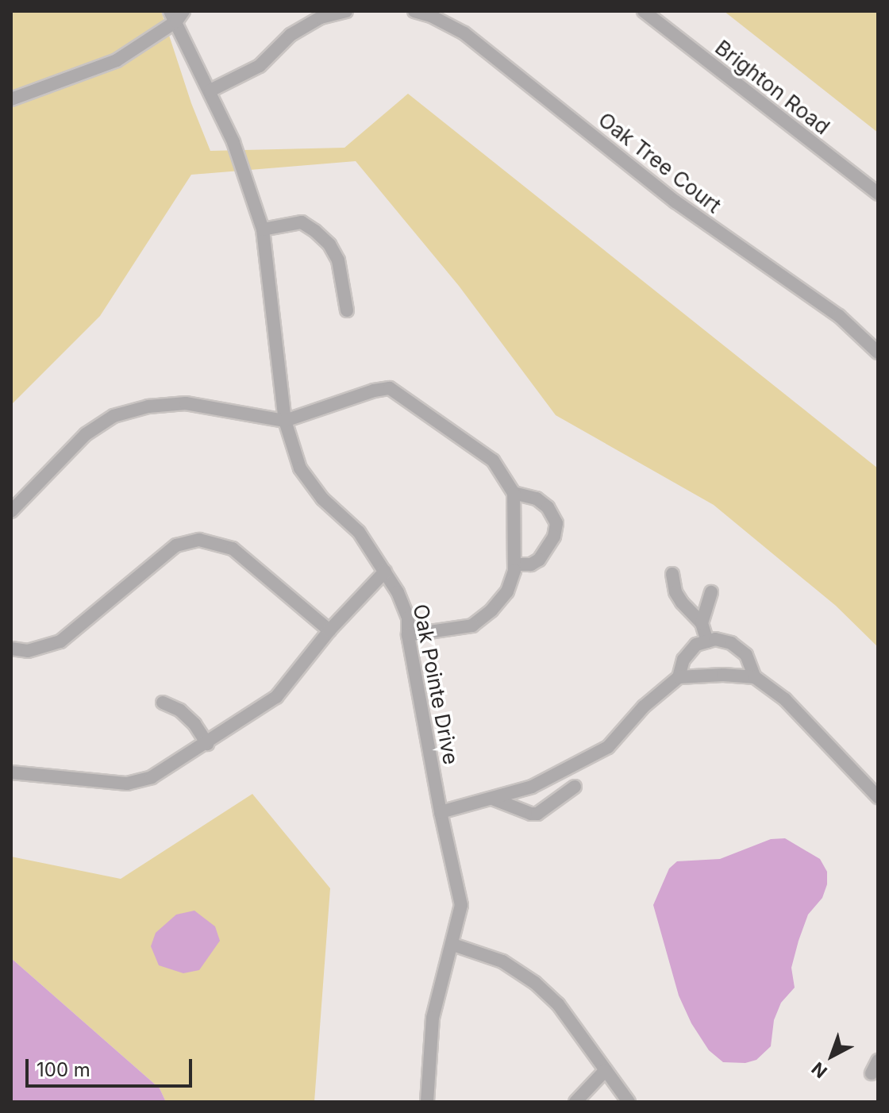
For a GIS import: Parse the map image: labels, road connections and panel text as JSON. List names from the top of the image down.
{
  "streets": {
    "street": ["Brighton Road", "Oak Tree Court", "Oak Pointe Drive"]
  },
  "scale_bar": "100 m",
  "north": "bottom left"
}
